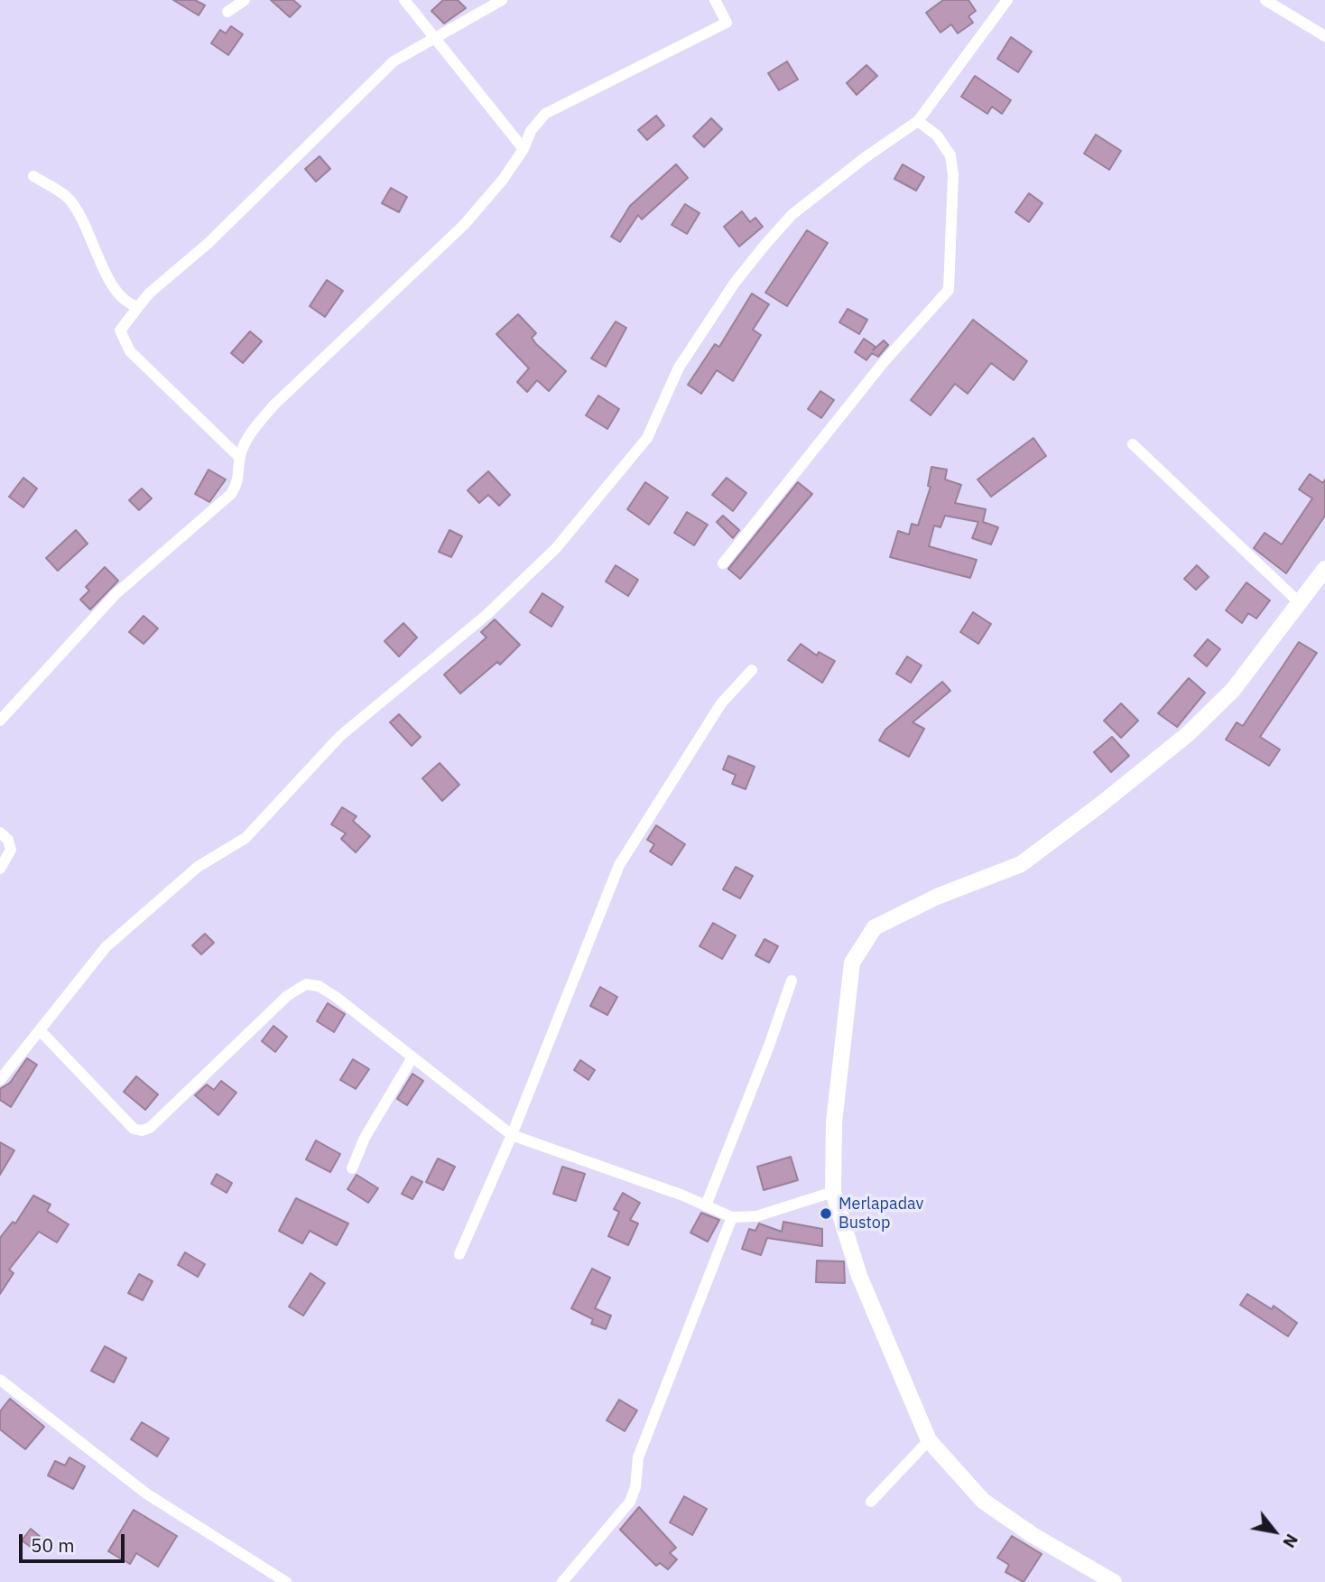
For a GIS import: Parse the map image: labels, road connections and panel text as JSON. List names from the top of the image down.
{
  "places": ["Merlapadav Bustop"],
  "scale_bar": "50 m",
  "north": "bottom right"
}
